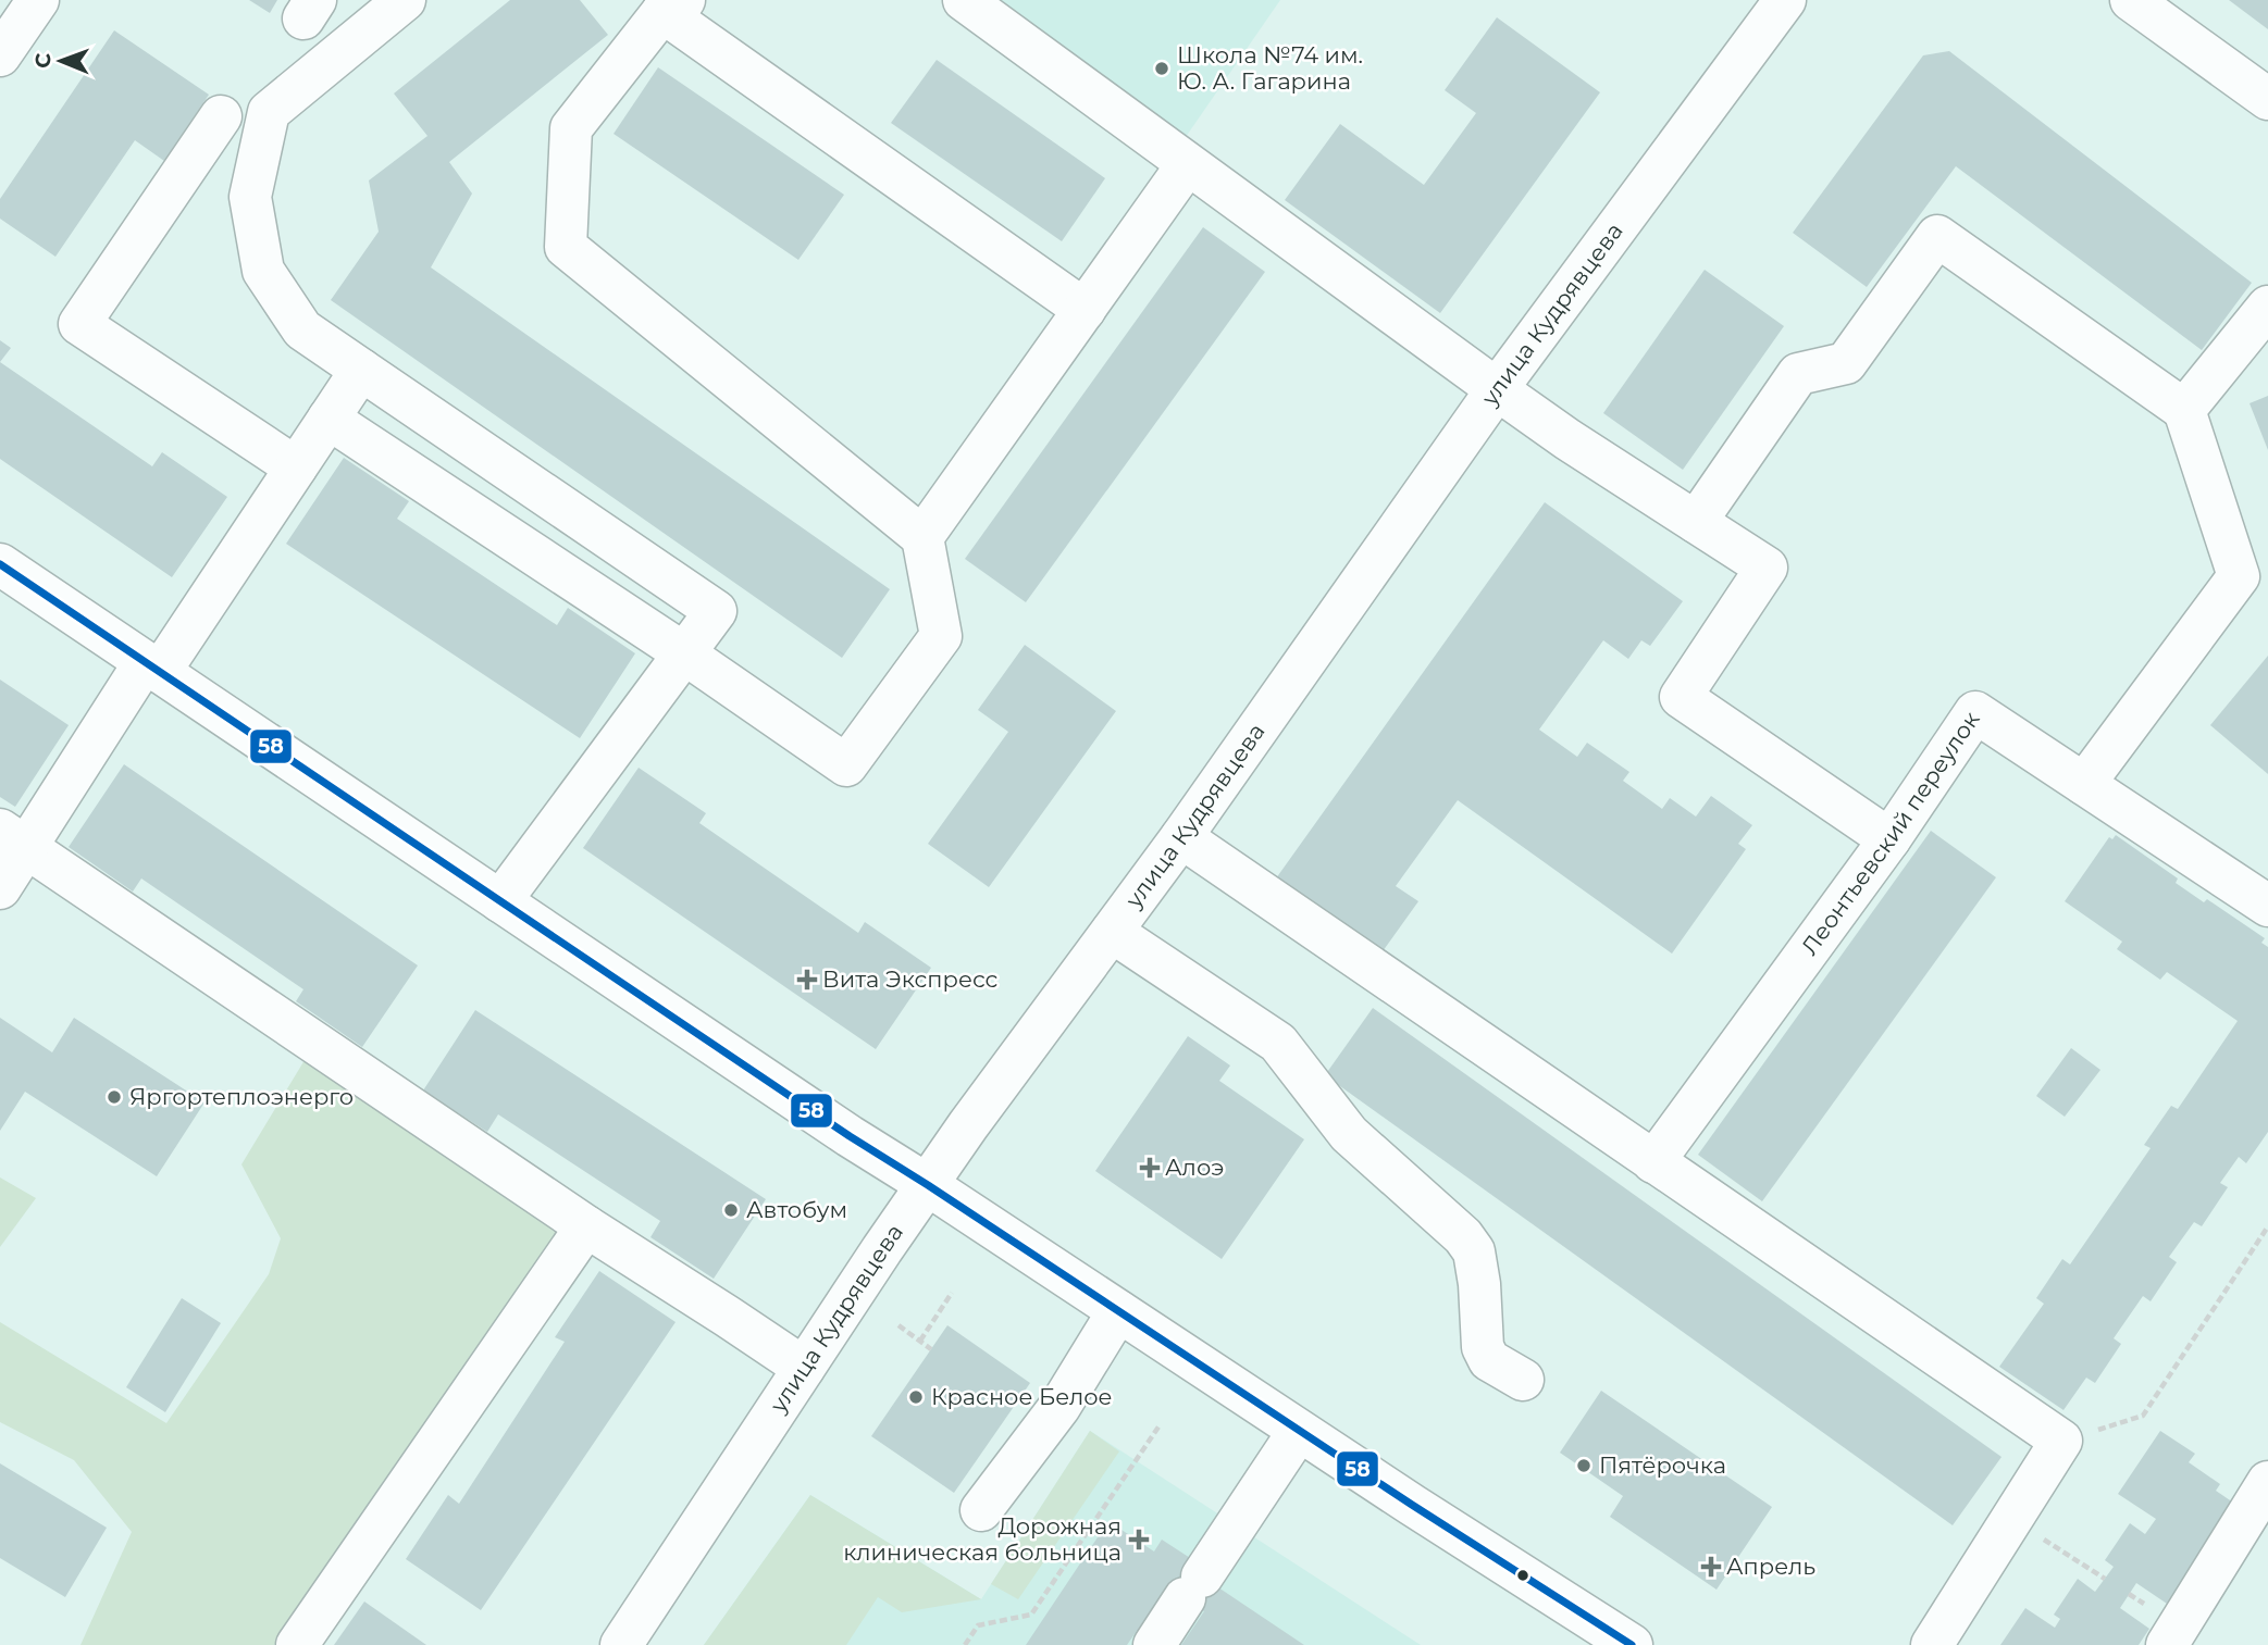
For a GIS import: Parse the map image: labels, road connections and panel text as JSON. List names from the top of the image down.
{
  "streets": {
    "street": ["улица Кудрявцева", "Леонтьевский переулок"]
  },
  "places": {
    "other": [
      "Школа №74 им. Ю. А. Гагарина",
      "Яргортеплоэнерго",
      "Автобум",
      "Красное Белое",
      "Пятёрочка"
    ],
    "health": [
      "Вита Экспресс",
      "Алоэ",
      "Дорожная клиническая больница",
      "Апрель"
    ]
  },
  "lines": ["transit line 58"],
  "north": "left"
}
